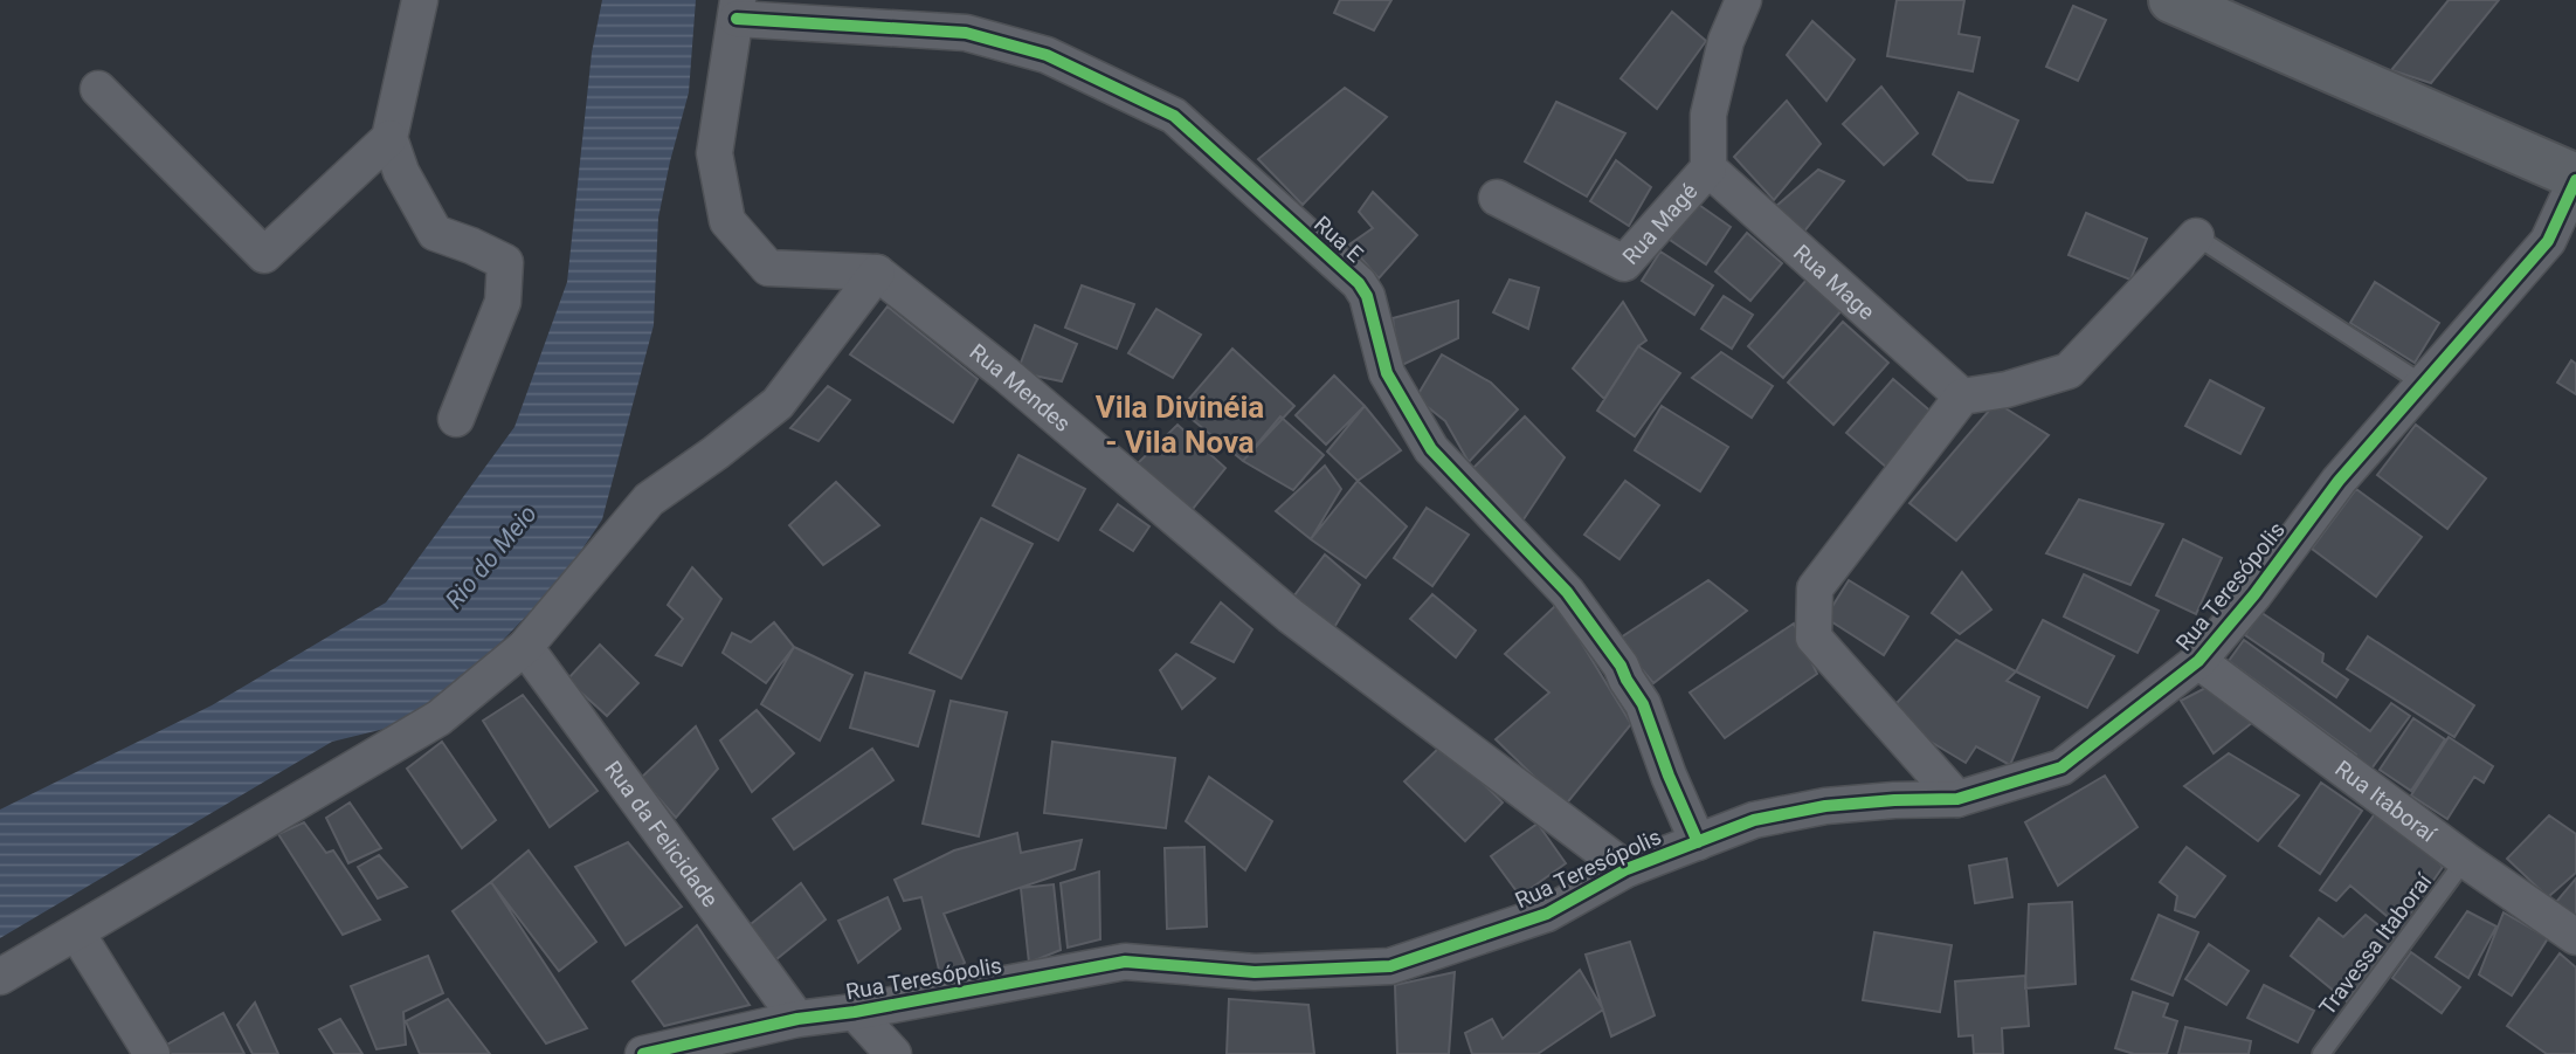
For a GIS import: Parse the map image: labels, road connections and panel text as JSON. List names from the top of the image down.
{
  "streets": {
    "street": [
      "Rua Magé",
      "Rua E",
      "Rua Mage",
      "Rua Mendes",
      "Rua Teresópolis",
      "Rua Itaboraí",
      "Rua da Felicidade"
    ],
    "lane": ["Travessa Itaboraí"]
  },
  "crossings": [
    ["Rua Magé", "Rua Mage"],
    ["Rua E", "Rua Teresópolis"],
    ["Rua Mendes", "Rua Teresópolis"],
    ["Rua Teresópolis", "Rua Itaboraí"],
    ["Rua Teresópolis", "Rua da Felicidade"],
    ["Rua Itaboraí", "Travessa Itaboraí"]
  ],
  "districts": ["Vila Divinéia - Vila Nova"],
  "water": ["Rio do Meio"]
}
